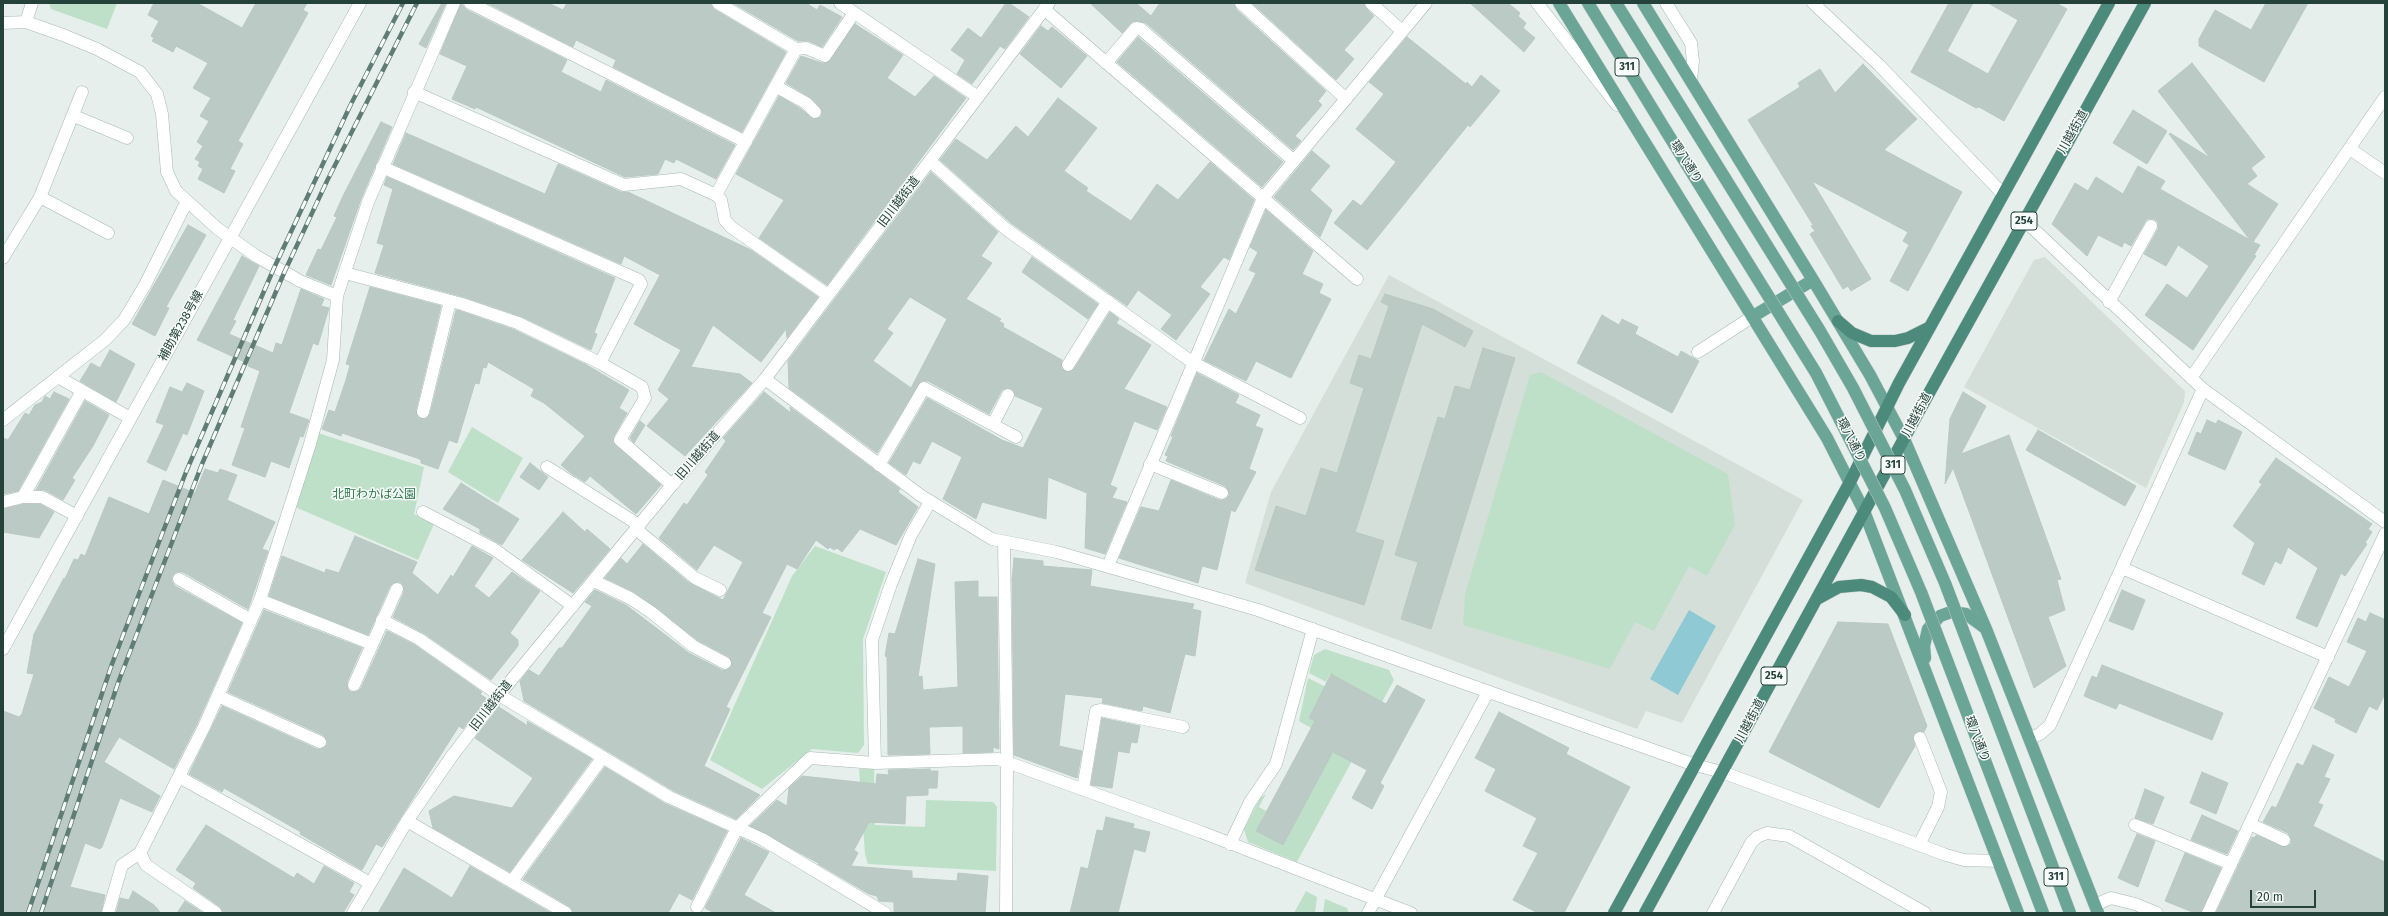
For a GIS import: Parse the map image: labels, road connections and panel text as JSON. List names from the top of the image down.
{
  "streets": {
    "highway": ["川越街道", "254"],
    "main road": ["311", "環八通り"],
    "street": ["旧川越街道", "補助第238号線"]
  },
  "parks": ["北町わかば公園"],
  "scale_bar": "20 m"
}
